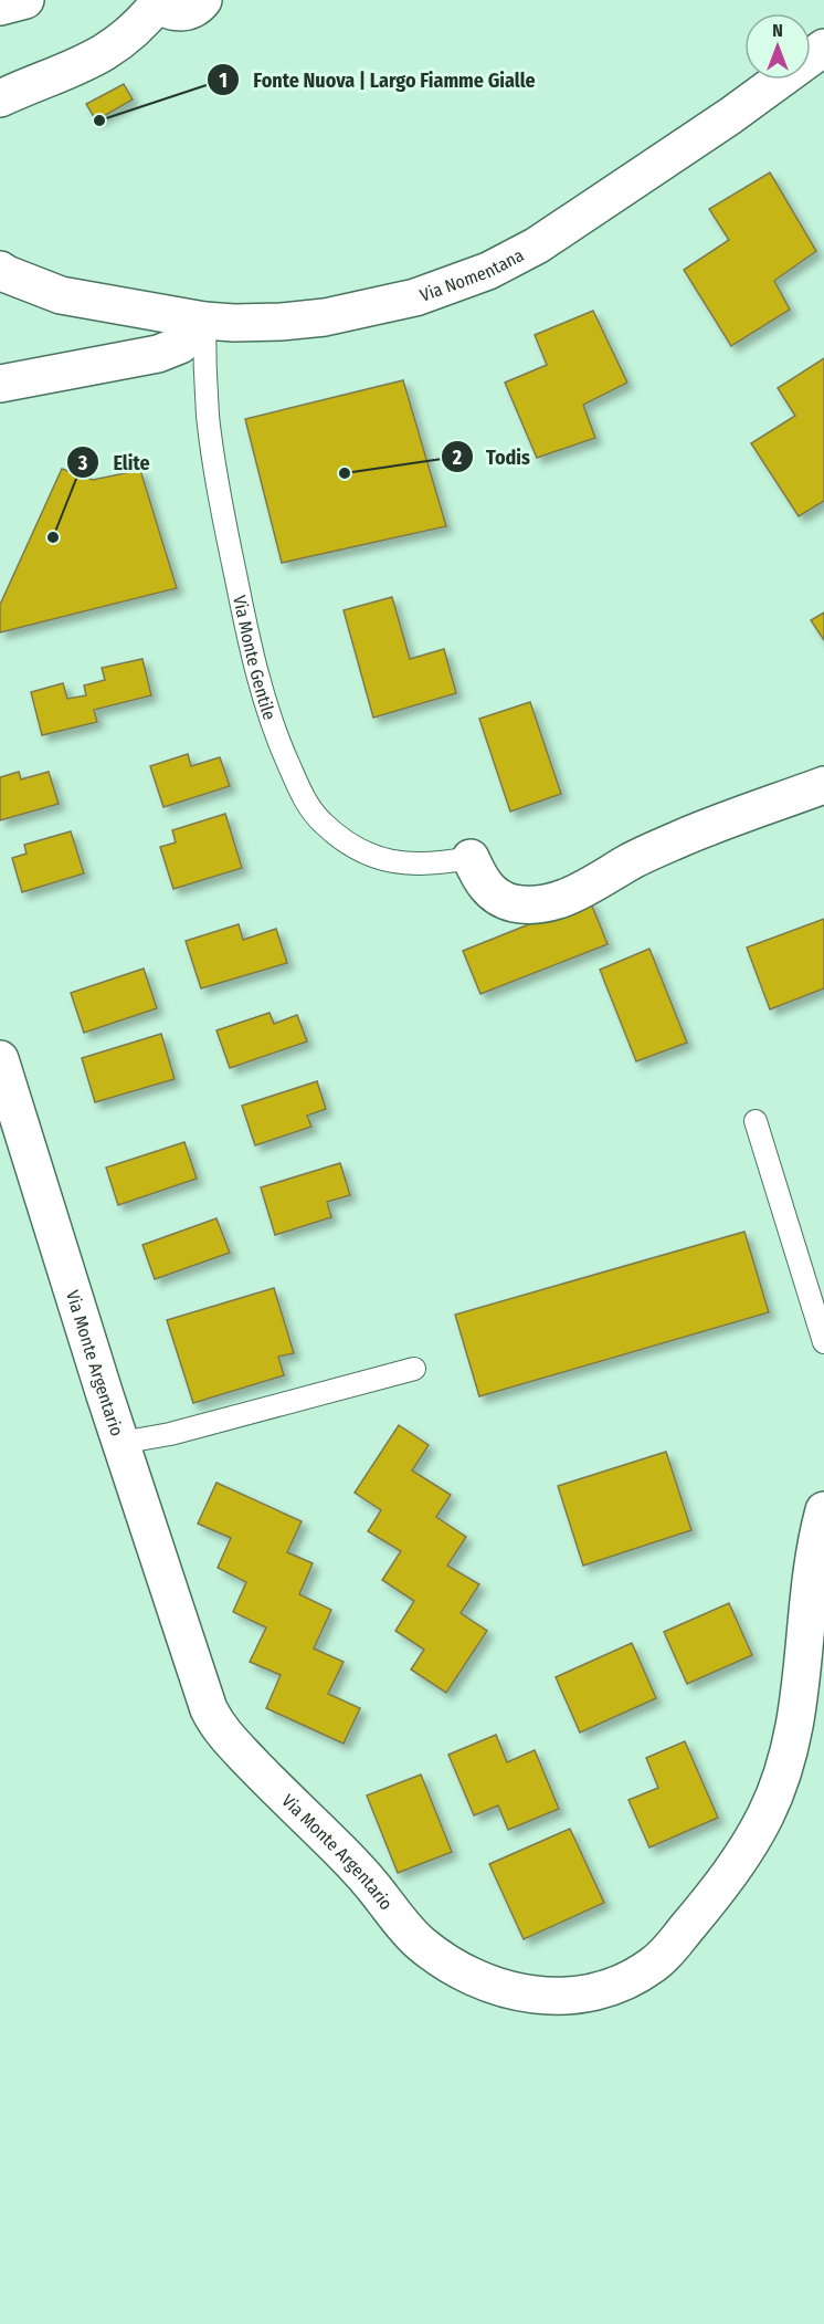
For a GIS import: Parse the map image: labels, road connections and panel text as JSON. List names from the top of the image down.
{
  "streets": {
    "street": ["Via Nomentana", "Via Monte Argentario"],
    "lane": ["Via Monte Gentile"]
  },
  "crossings": [
    ["Via Nomentana", "Via Monte Gentile"]
  ],
  "places": ["Fonte Nuova | Largo Fiamme Gialle", "Todis", "Elite"],
  "north": "top"
}
